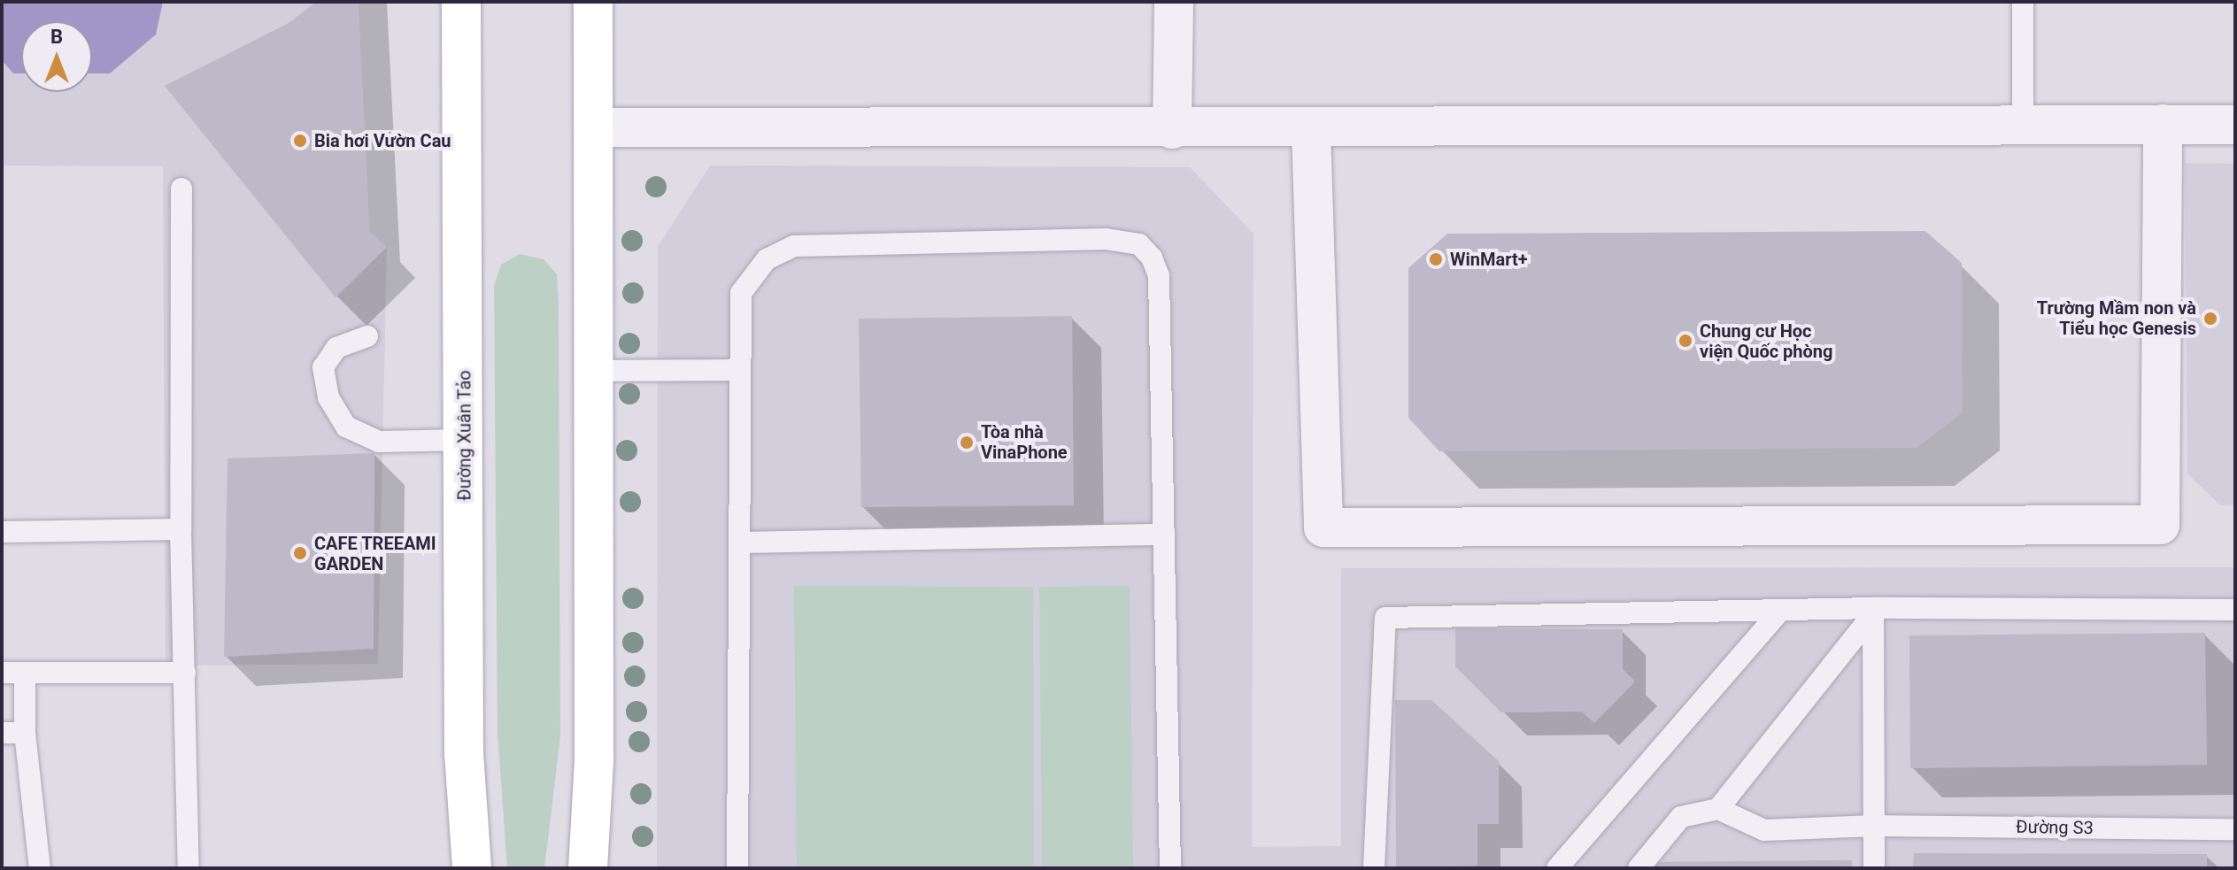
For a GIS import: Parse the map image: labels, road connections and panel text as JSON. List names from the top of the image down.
{
  "streets": {
    "main road": ["Đường Xuân Tảo"],
    "lane": ["Đường S3"]
  },
  "places": [
    "Bia hơi Vườn Cau",
    "WinMart+",
    "Trường Mầm non và Tiểu học Genesis",
    "Chung cư Học viện Quốc phòng",
    "Tòa nhà VinaPhone",
    "CAFE TREEAMI GARDEN"
  ],
  "north": "top"
}
